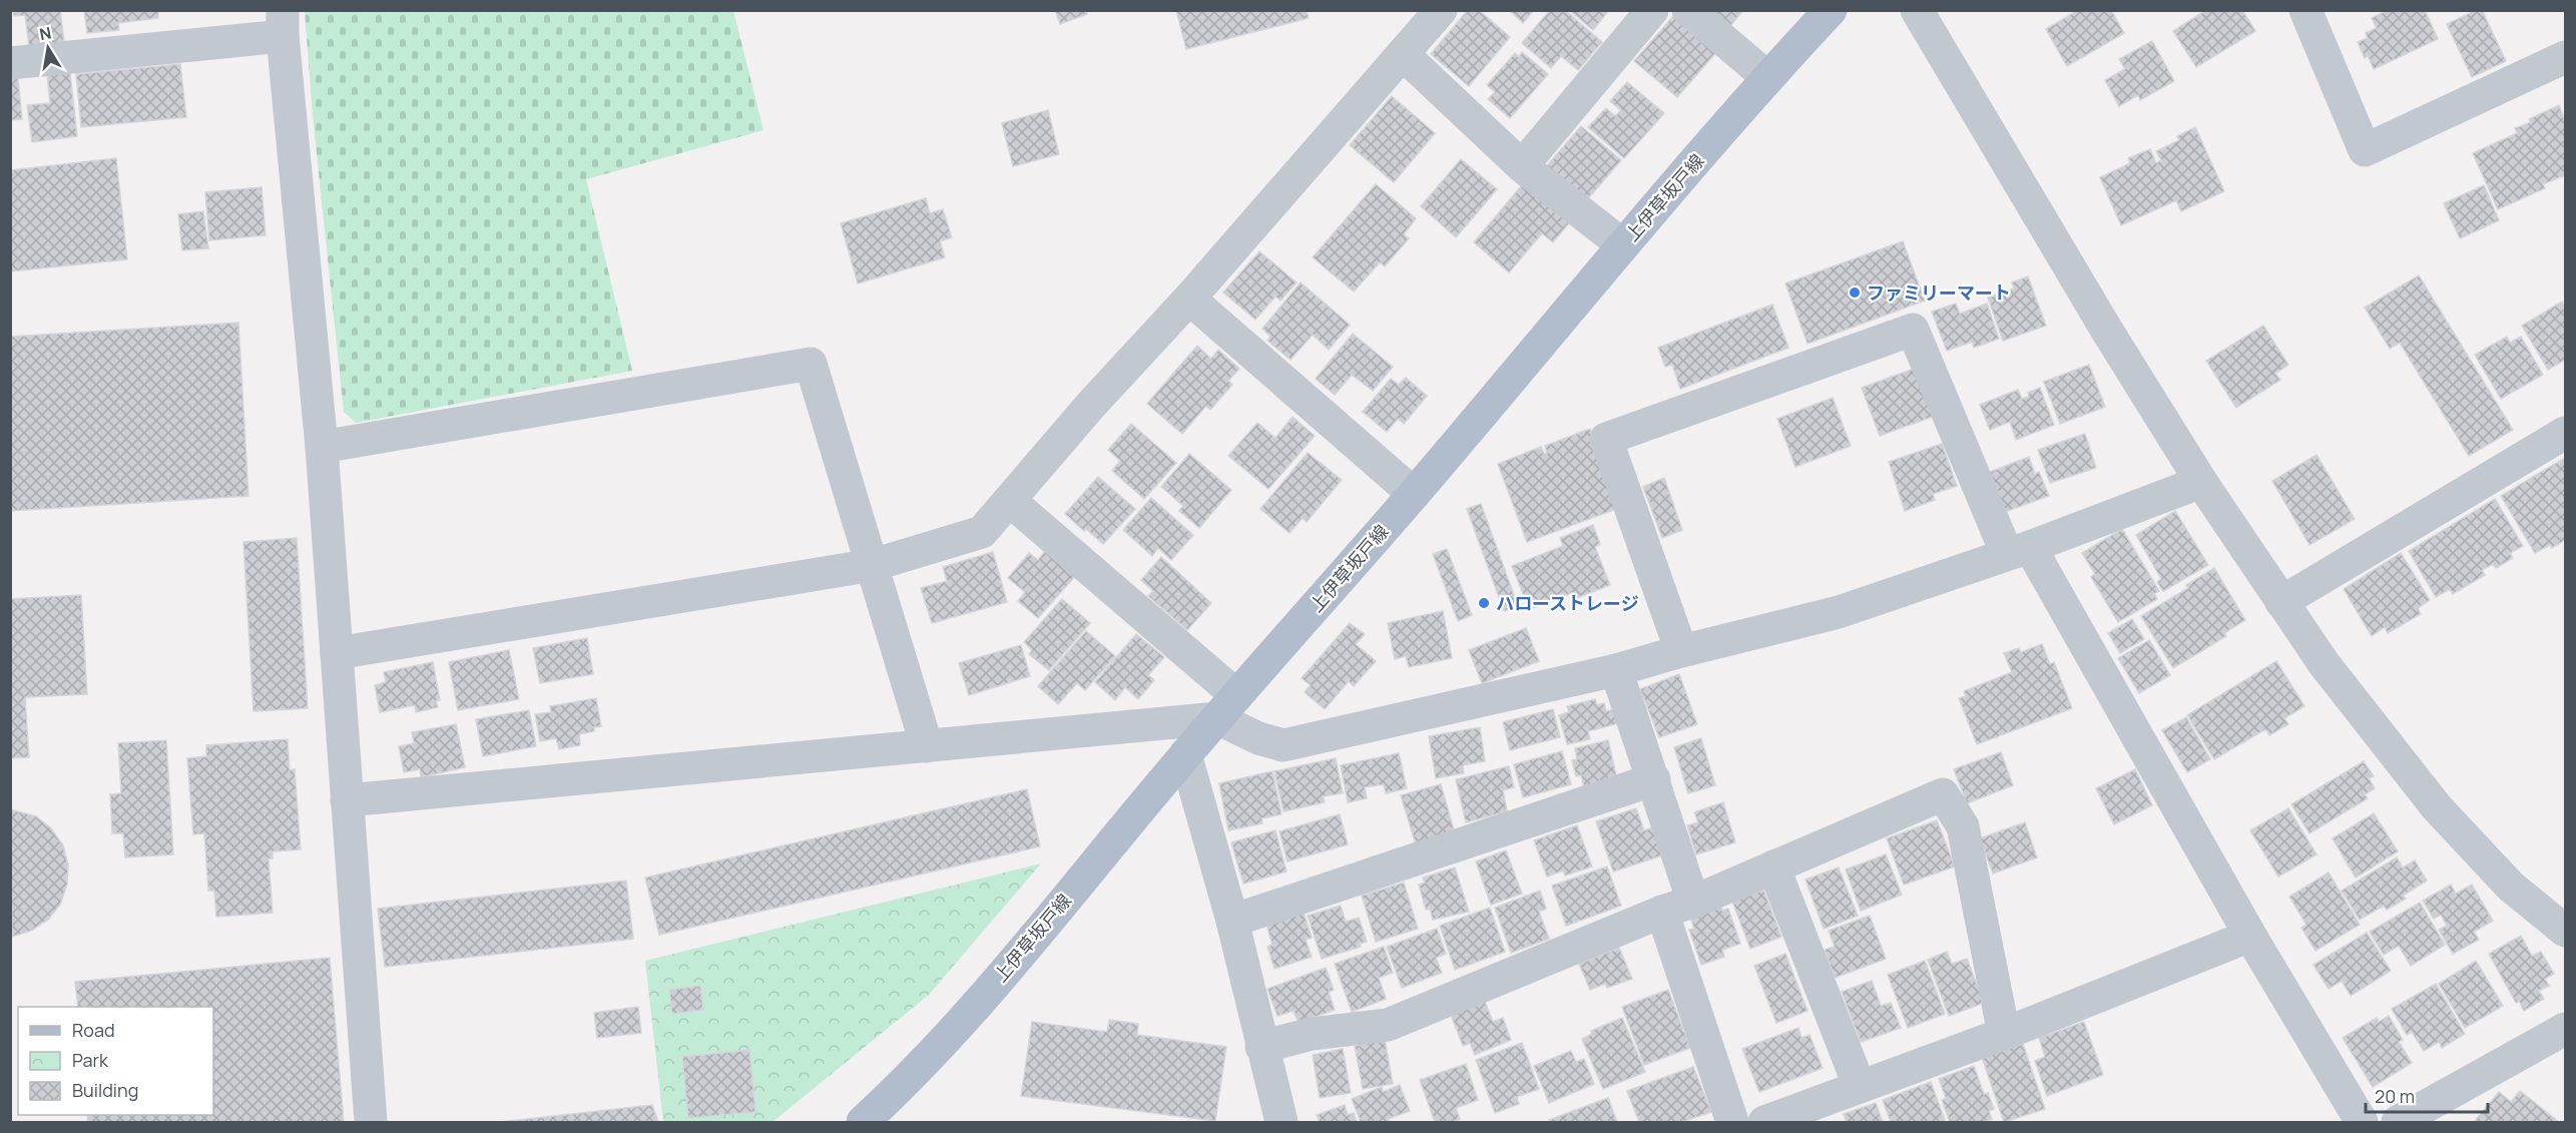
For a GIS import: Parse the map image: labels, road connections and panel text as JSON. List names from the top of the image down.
{
  "streets": {
    "main road": ["上伊草坂戸線"]
  },
  "places": ["ファミリーマート", "ハローストレージ"],
  "legend": ["Road", "Park", "Building"],
  "scale_bar": "20 m",
  "north": "top"
}
